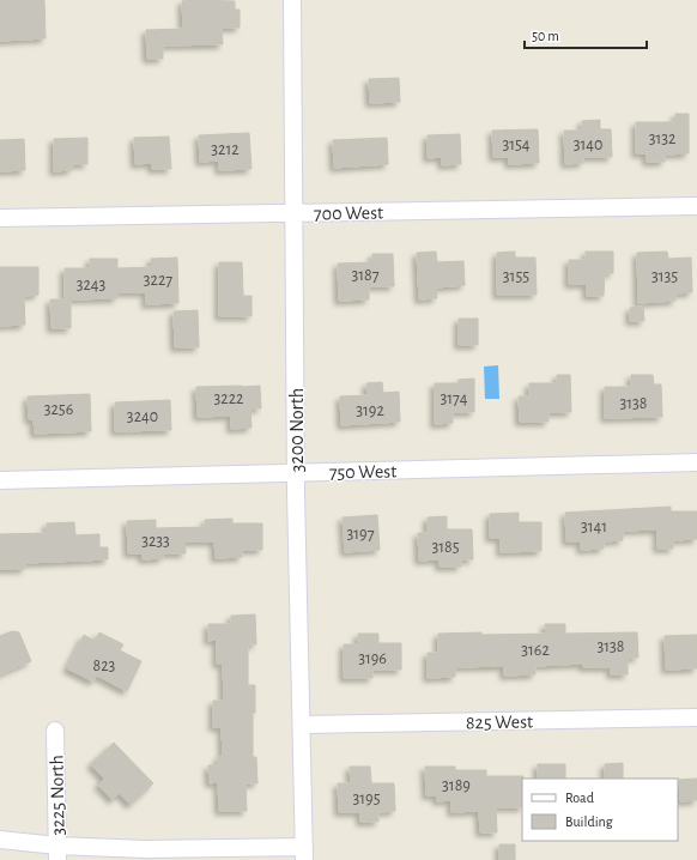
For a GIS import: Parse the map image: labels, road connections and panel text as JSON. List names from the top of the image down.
{
  "streets": {
    "street": [
      "700 West",
      "3200 North",
      "750 West",
      "825 West",
      "3225 North"
    ]
  },
  "crossings": [
    ["700 West", "3200 North"],
    ["3200 North", "750 West"],
    ["3200 North", "825 West"]
  ],
  "house_numbers": [
    "3132",
    "3154",
    "3140",
    "3212",
    "3187",
    "3155",
    "3135",
    "3227",
    "3243",
    "3222",
    "3174",
    "3138",
    "3256",
    "3192",
    "3240",
    "3141",
    "3197",
    "3233",
    "3185",
    "3138",
    "3162",
    "3196",
    "823",
    "3189",
    "3195"
  ],
  "legend": ["Road", "Building"],
  "scale_bar": "50 m"
}
